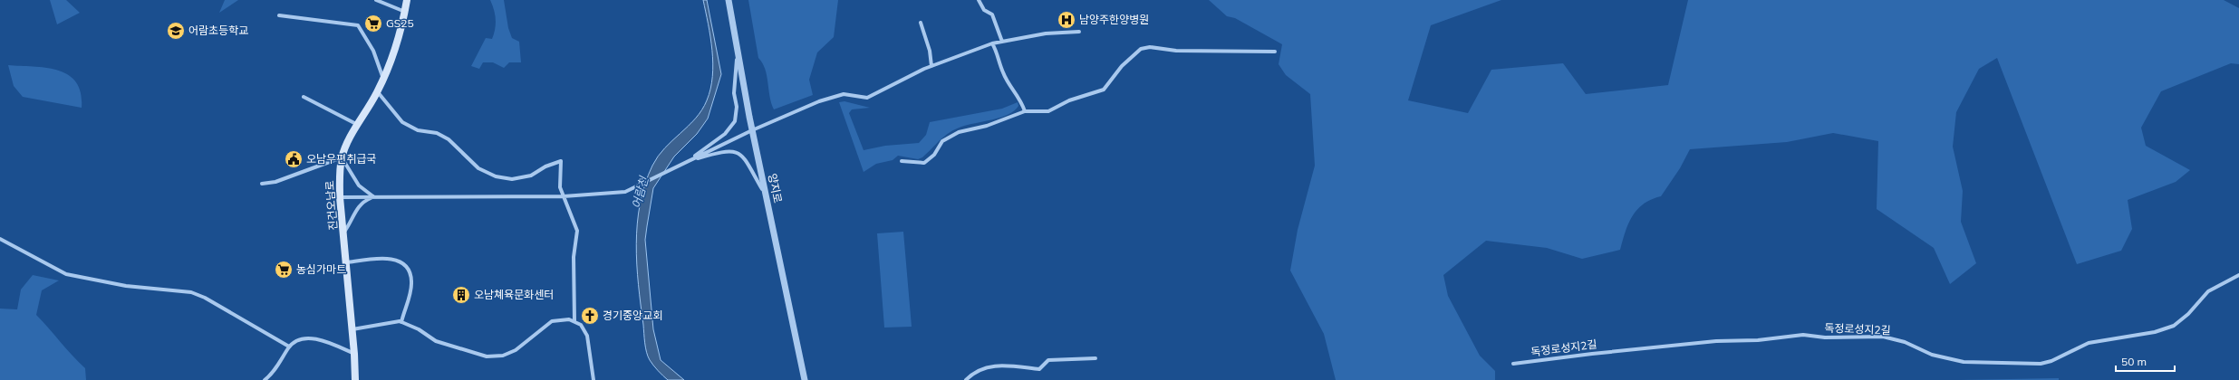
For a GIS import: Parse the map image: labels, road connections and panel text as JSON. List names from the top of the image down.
{
  "streets": {
    "main road": ["진건오남로"],
    "street": ["양지로", "독정로성지2길"]
  },
  "water": ["어람천"],
  "places": {
    "hospital": ["남양주한양병원"],
    "supermarket": ["GS25", "농심가마트"],
    "school or university": ["어람초등학교"],
    "public building": ["오남우편취급국"],
    "building": ["오남쳬육문화센터"],
    "church": ["경기중앙교회"]
  },
  "scale_bar": "50 m"
}
